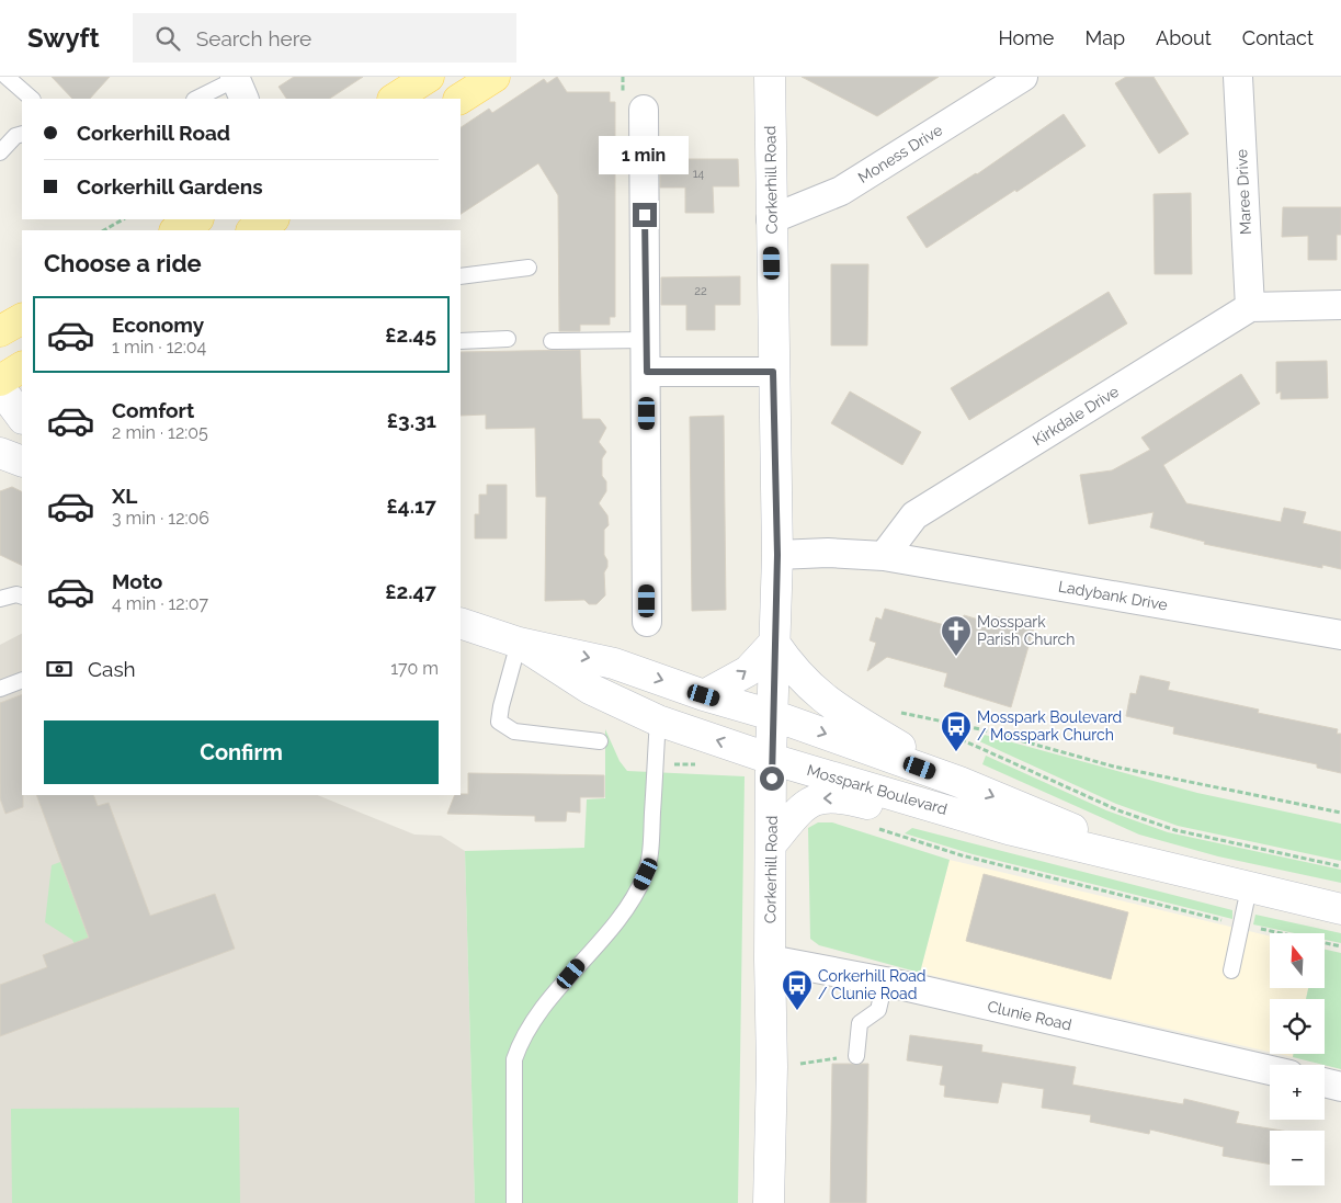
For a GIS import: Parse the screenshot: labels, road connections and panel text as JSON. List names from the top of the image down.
{
  "streets": {
    "street": [
      "Moness Drive",
      "Corkerhill Road",
      "Maree Drive",
      "Kirkdale Drive",
      "Ladybank Drive",
      "Mosspark Boulevard",
      "Clunie Road"
    ]
  },
  "crossings": [
    ["Moness Drive", "Corkerhill Road"],
    ["Corkerhill Road", "Mosspark Boulevard"],
    ["Corkerhill Road", "Clunie Road"],
    ["Maree Drive", "Kirkdale Drive"],
    ["Kirkdale Drive", "Ladybank Drive"]
  ],
  "places": {
    "church": ["Mosspark Parish Church"],
    "bus stop": ["Mosspark Boulevard / Mosspark Church", "Corkerhill Road / Clunie Road"]
  },
  "house_numbers": ["14", "22"],
  "north": "top",
  "page": {
    "header": "Swyft",
    "search": "Search here",
    "nav": [
      "Home",
      "Map",
      "About",
      "Contact"
    ],
    "banner": ["Corkerhill Road", "Corkerhill Gardens"],
    "bubble": "1 min",
    "heading": "Choose a ride",
    "list": [
      {
        "name": "Economy",
        "note": "1 min · 12:04",
        "value": "£2.45"
      },
      {
        "name": "Comfort",
        "note": "2 min · 12:05",
        "value": "£3.31"
      },
      {
        "name": "XL",
        "note": "3 min · 12:06",
        "value": "£4.17"
      },
      {
        "name": "Moto",
        "note": "4 min · 12:07",
        "value": "£2.47"
      }
    ],
    "pay": ["Cash", "170 m"],
    "buttons": "Confirm",
    "map_buttons": ["+", "−"]
  }
}
